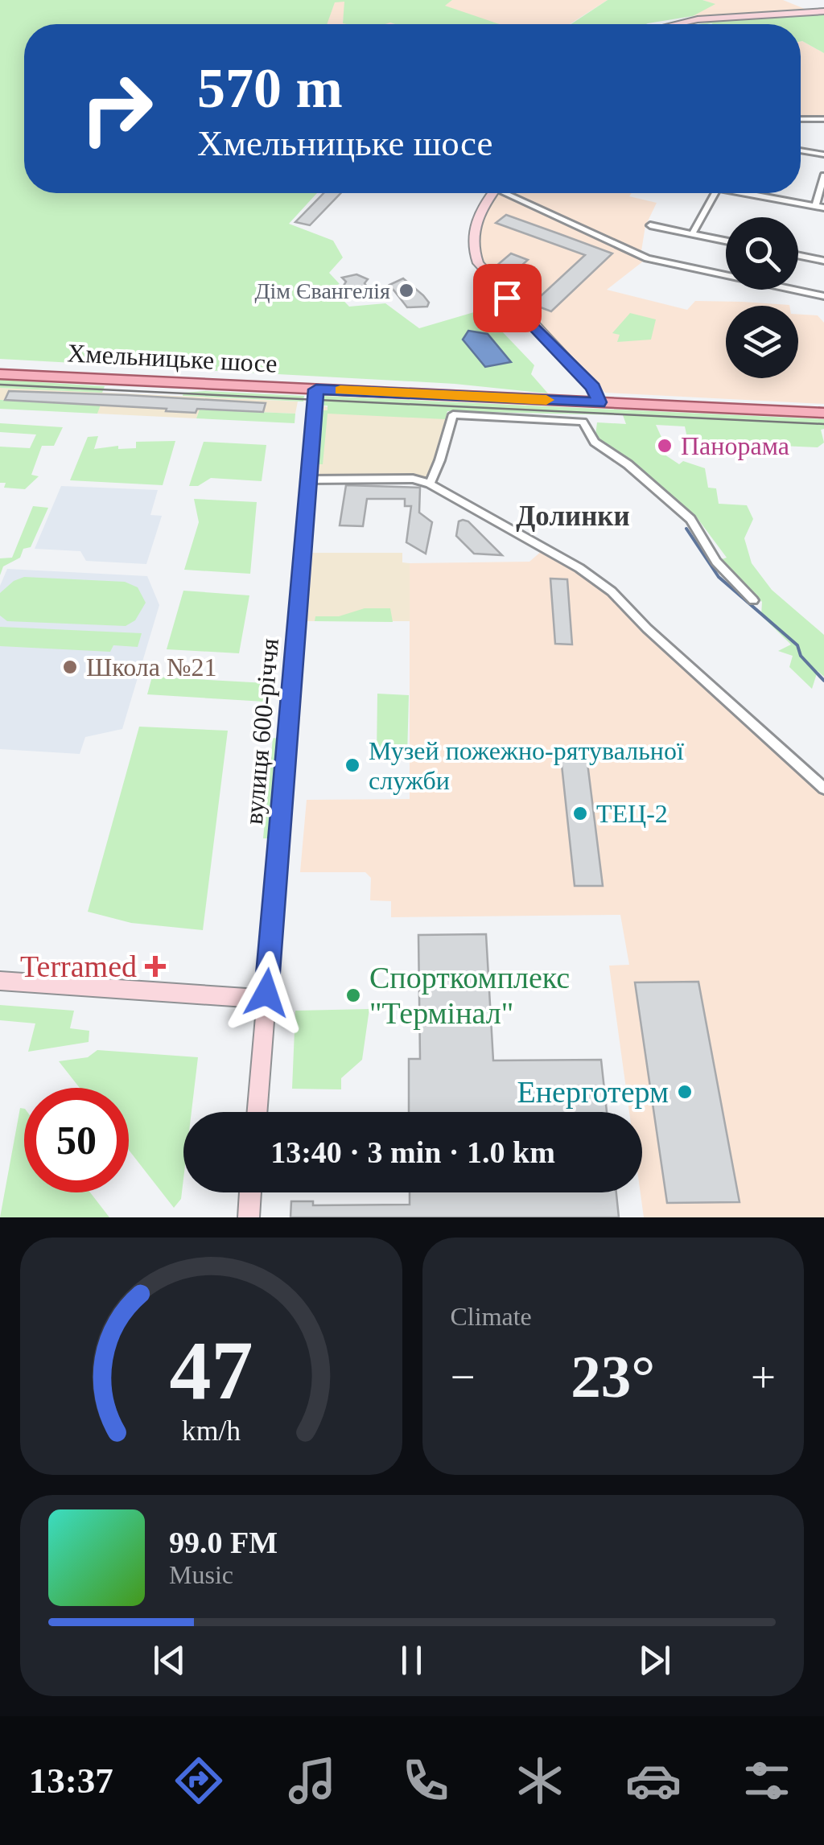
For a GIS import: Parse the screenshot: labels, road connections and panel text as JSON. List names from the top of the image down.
{
  "streets": {
    "main road": ["Хмельницьке шосе", "вулиця 600-річчя"]
  },
  "crossings": [
    ["Хмельницьке шосе", "вулиця 600-річчя"]
  ],
  "districts": ["Долинки"],
  "places": {
    "other": [
      "Дім Євангелія",
      "Панорама",
      "Школа №21",
      "Музей пожежно-рятувальної служби",
      "ТЕЦ-2",
      "Спорткомплекс \"Термінал\"",
      "Енерготерм"
    ],
    "health": ["Terramed"]
  },
  "page": {
    "turn": ["570 m", "Хмельницьке шосе"],
    "limit": "50",
    "trip": "13:40 · 3 min · 1.0 km",
    "tile": "Climate",
    "heat": ["−", "23°", "+"],
    "song": ["99.0 FM", "Music"],
    "tabs": "13:37",
    "gauge": ["47", "km/h"]
  }
}
